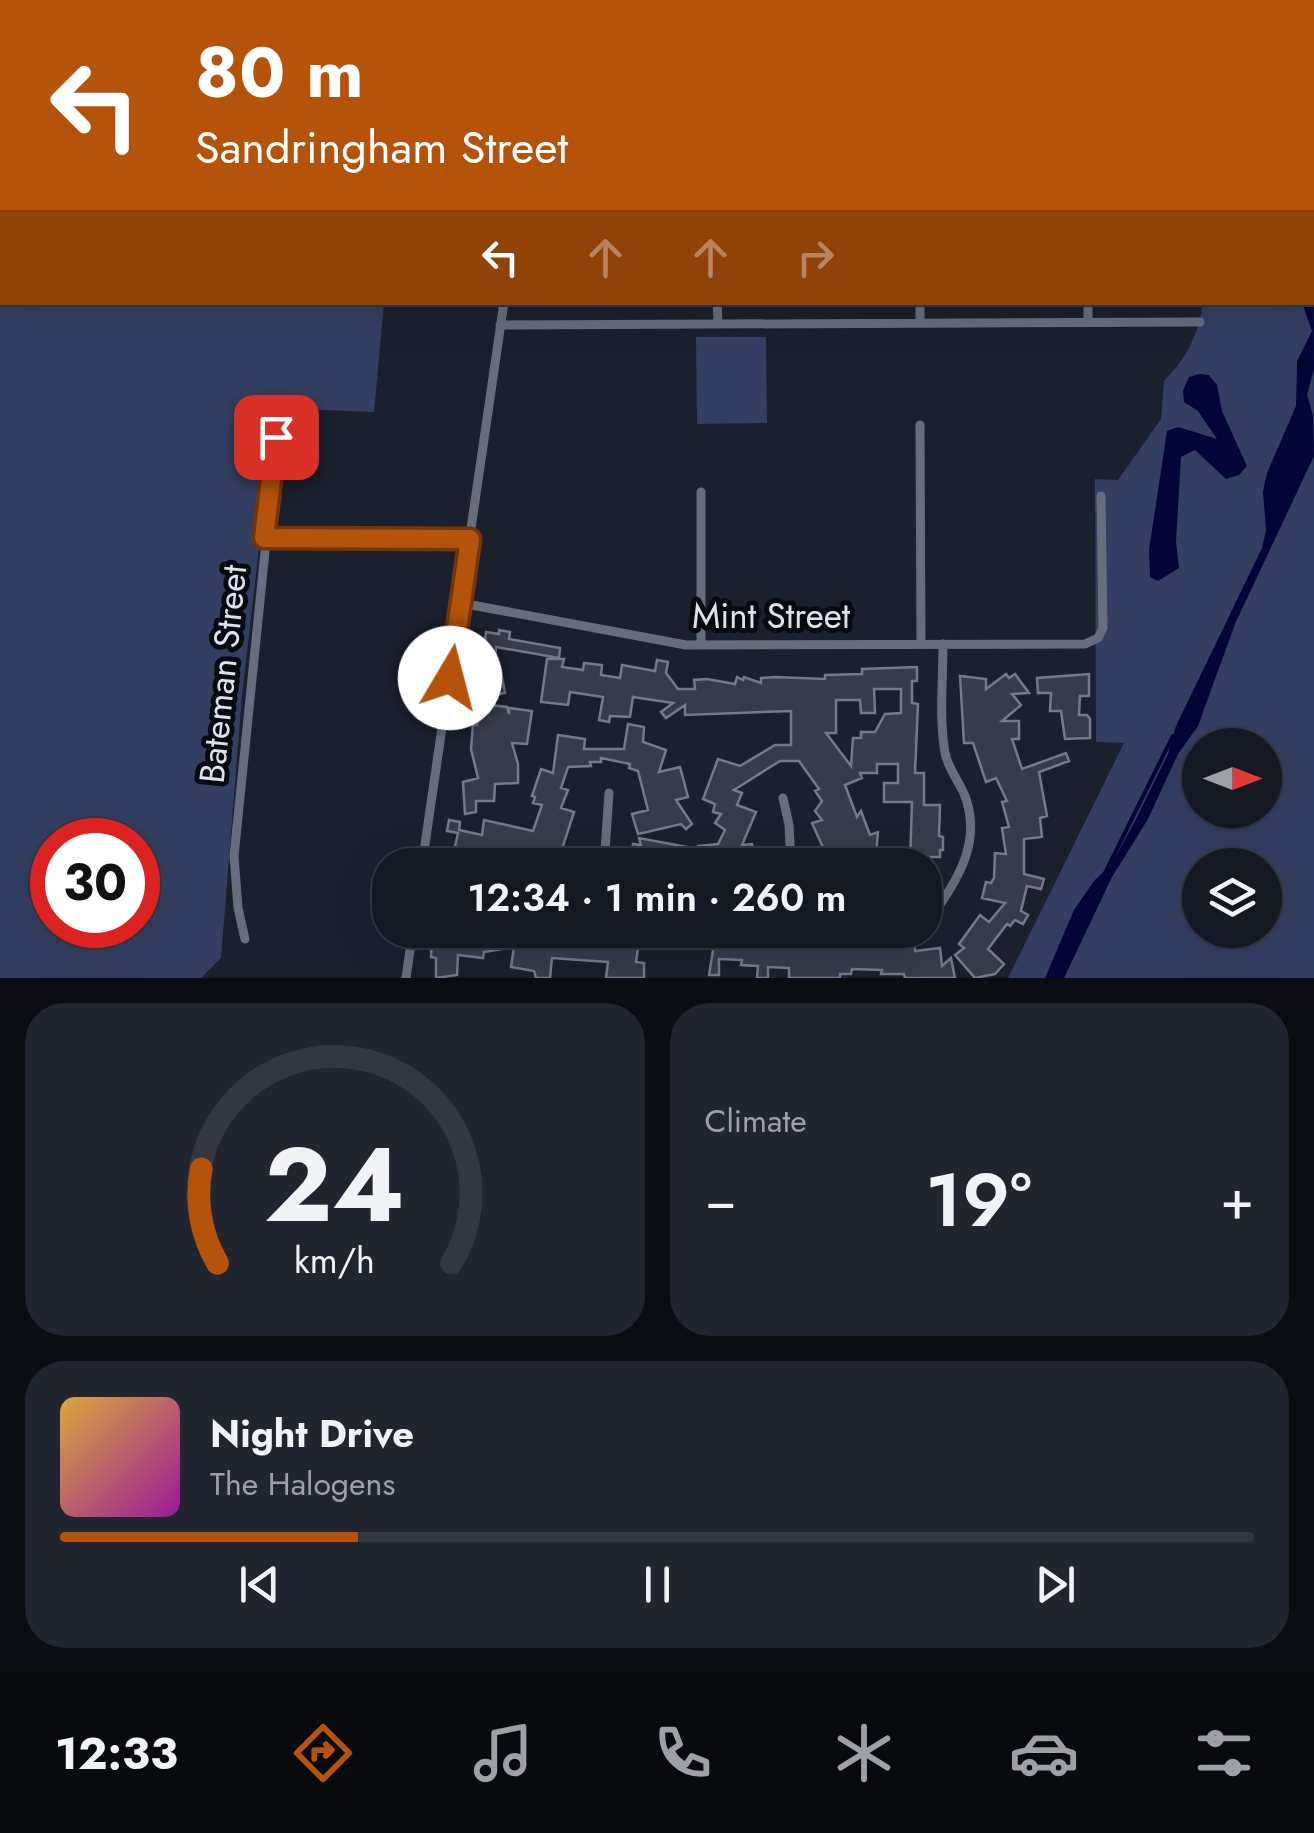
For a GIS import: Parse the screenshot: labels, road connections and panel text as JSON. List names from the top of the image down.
{
  "streets": {
    "street": ["Mint Street", "Bateman Street"]
  },
  "north": "right",
  "page": {
    "turn": ["80 m", "Sandringham Street"],
    "limit": "30",
    "trip": "12:34 · 1 min · 260 m",
    "tile": "Climate",
    "heat": ["−", "19°", "+"],
    "song": ["Night Drive", "The Halogens"],
    "tabs": "12:33",
    "gauge": ["24", "km/h"]
  }
}
